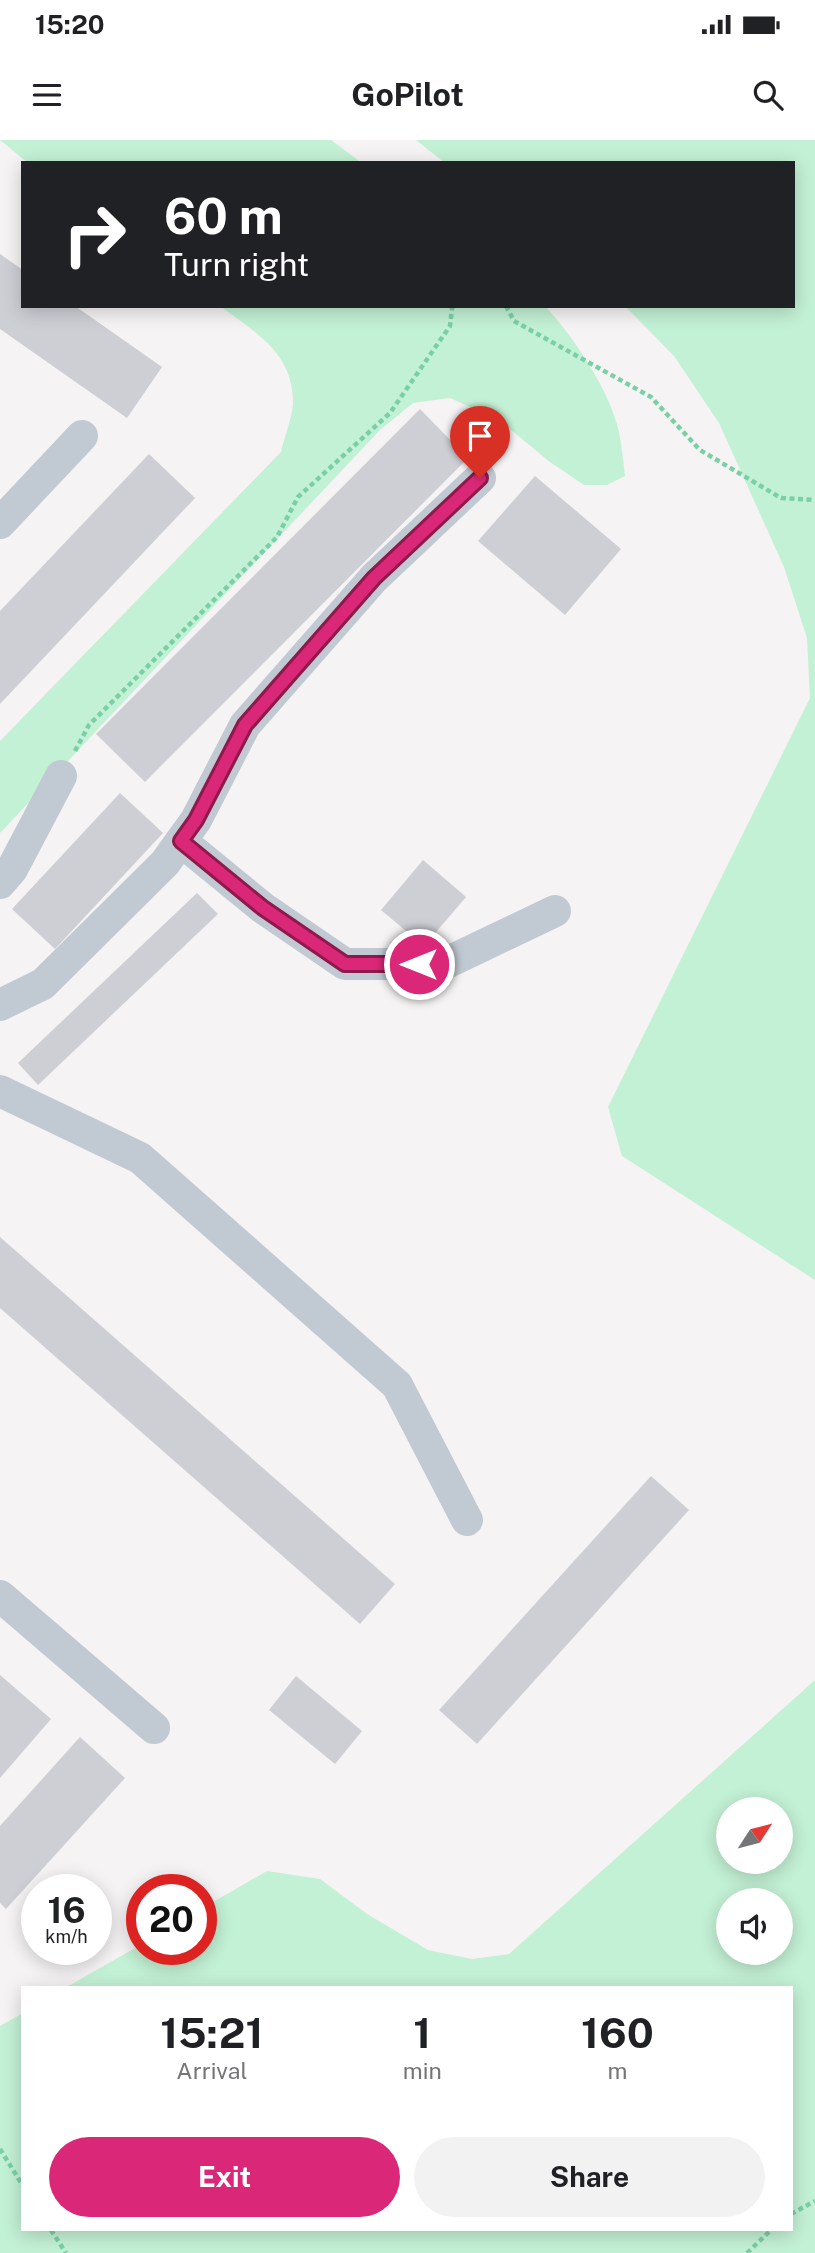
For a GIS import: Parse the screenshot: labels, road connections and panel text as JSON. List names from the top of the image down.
{
  "north": "top right",
  "page": {
    "status": "15:20",
    "header": "GoPilot",
    "turn": ["60 m", "Turn right"],
    "speed": "16 km/h",
    "limit": "20",
    "eta": [
      "15:21",
      "Arrival",
      "1",
      "min",
      "160",
      "m"
    ],
    "buttons": ["Exit", "Share"]
  }
}
